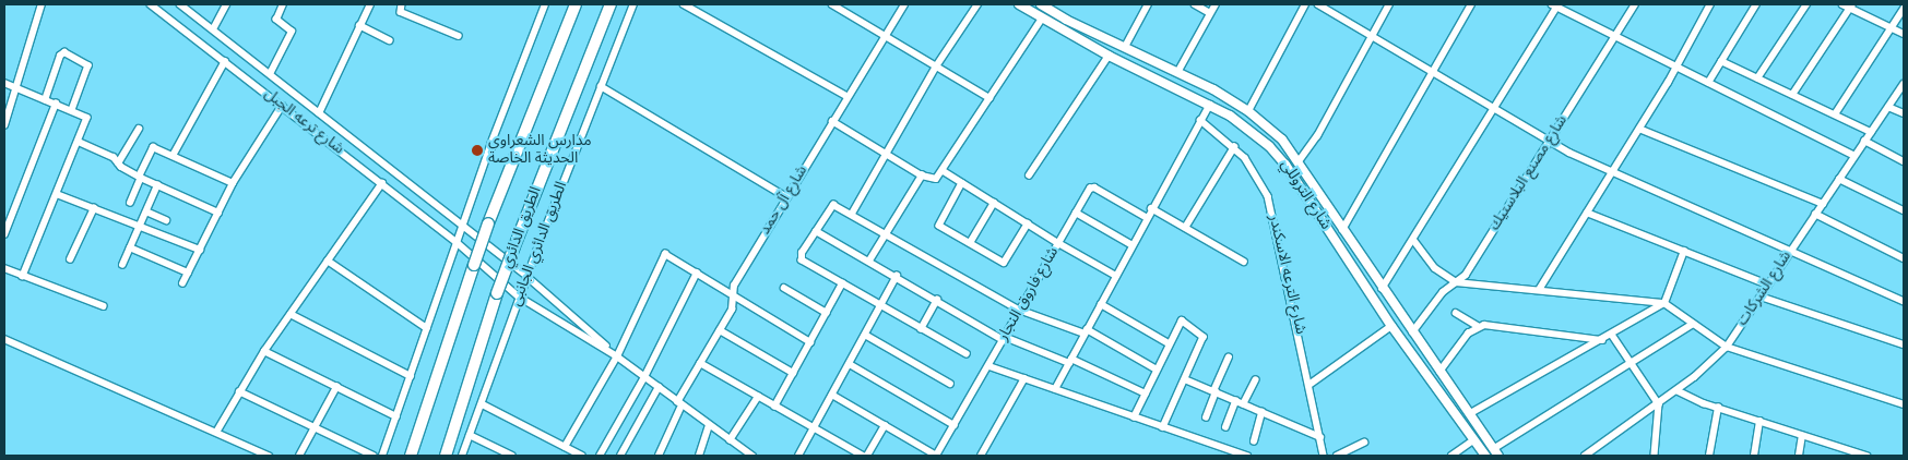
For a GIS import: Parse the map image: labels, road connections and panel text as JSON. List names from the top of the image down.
{
  "streets": {
    "highway": ["الطريق الدائري"],
    "street": [
      "شارع ترعه الجبل",
      "شارع مصنع البلاستيك",
      "شارع التروللي",
      "شارع آل حمد",
      "الطريق الدائري الجانبى",
      "شارع الترعه الاسكندر",
      "شارع الشركات",
      "شارع فاروق النجار"
    ]
  },
  "crossings": [
    ["شارع ترعه الجبل", "الطريق الدائري الجانبى"],
    ["شارع مصنع البلاستيك", "شارع التروللي"]
  ],
  "places": ["مدارس الشعراوي الحديثة الخاصة"]
}
